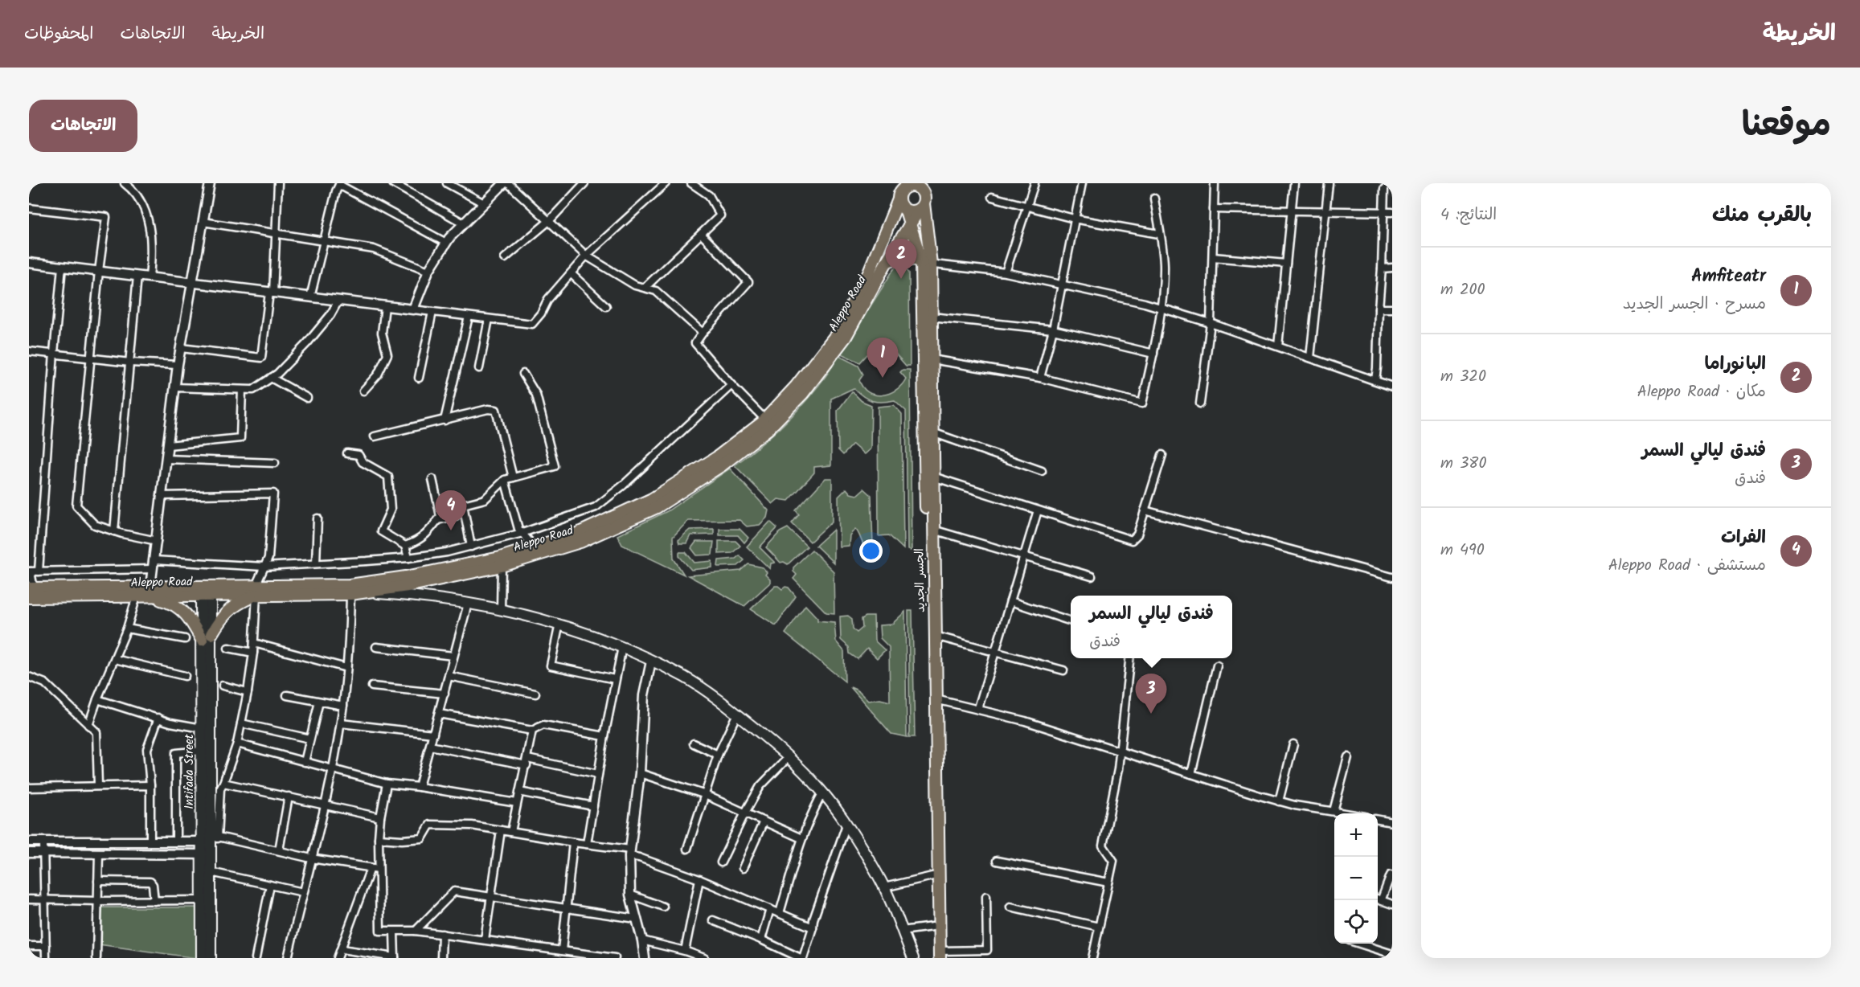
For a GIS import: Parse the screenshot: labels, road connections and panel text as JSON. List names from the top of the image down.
{
  "streets": {
    "main road": ["Aleppo Road", "الجسر الجديد", "Intifada Street"]
  },
  "crossings": [
    ["Aleppo Road", "الجسر الجديد"],
    ["Aleppo Road", "Intifada Street"]
  ],
  "page": {
    "header": "الخريطة",
    "nav": ["الخريطة", "الاتجاهات", "المحفوظات"],
    "title": "موقعنا",
    "buttons": "الاتجاهات",
    "heading": ["بالقرب منك", "النتائج: 4"],
    "pins": [
      "2",
      "1",
      "4",
      "3"
    ],
    "list": [
      {
        "mark": "1",
        "name": "Amfiteatr",
        "note": "مسرح · الجسر الجديد",
        "value": "200 m"
      },
      {
        "mark": "2",
        "name": "البانوراما",
        "note": "مكان · Aleppo Road",
        "value": "320 m"
      },
      {
        "mark": "3",
        "name": "فندق ليالي السمر",
        "note": "فندق",
        "value": "380 m"
      },
      {
        "mark": "4",
        "name": "الفرات",
        "note": "مستشفى · Aleppo Road",
        "value": "490 m"
      }
    ],
    "popup": ["فندق ليالي السمر", "فندق"],
    "map_buttons": ["+", "−"]
  }
}
